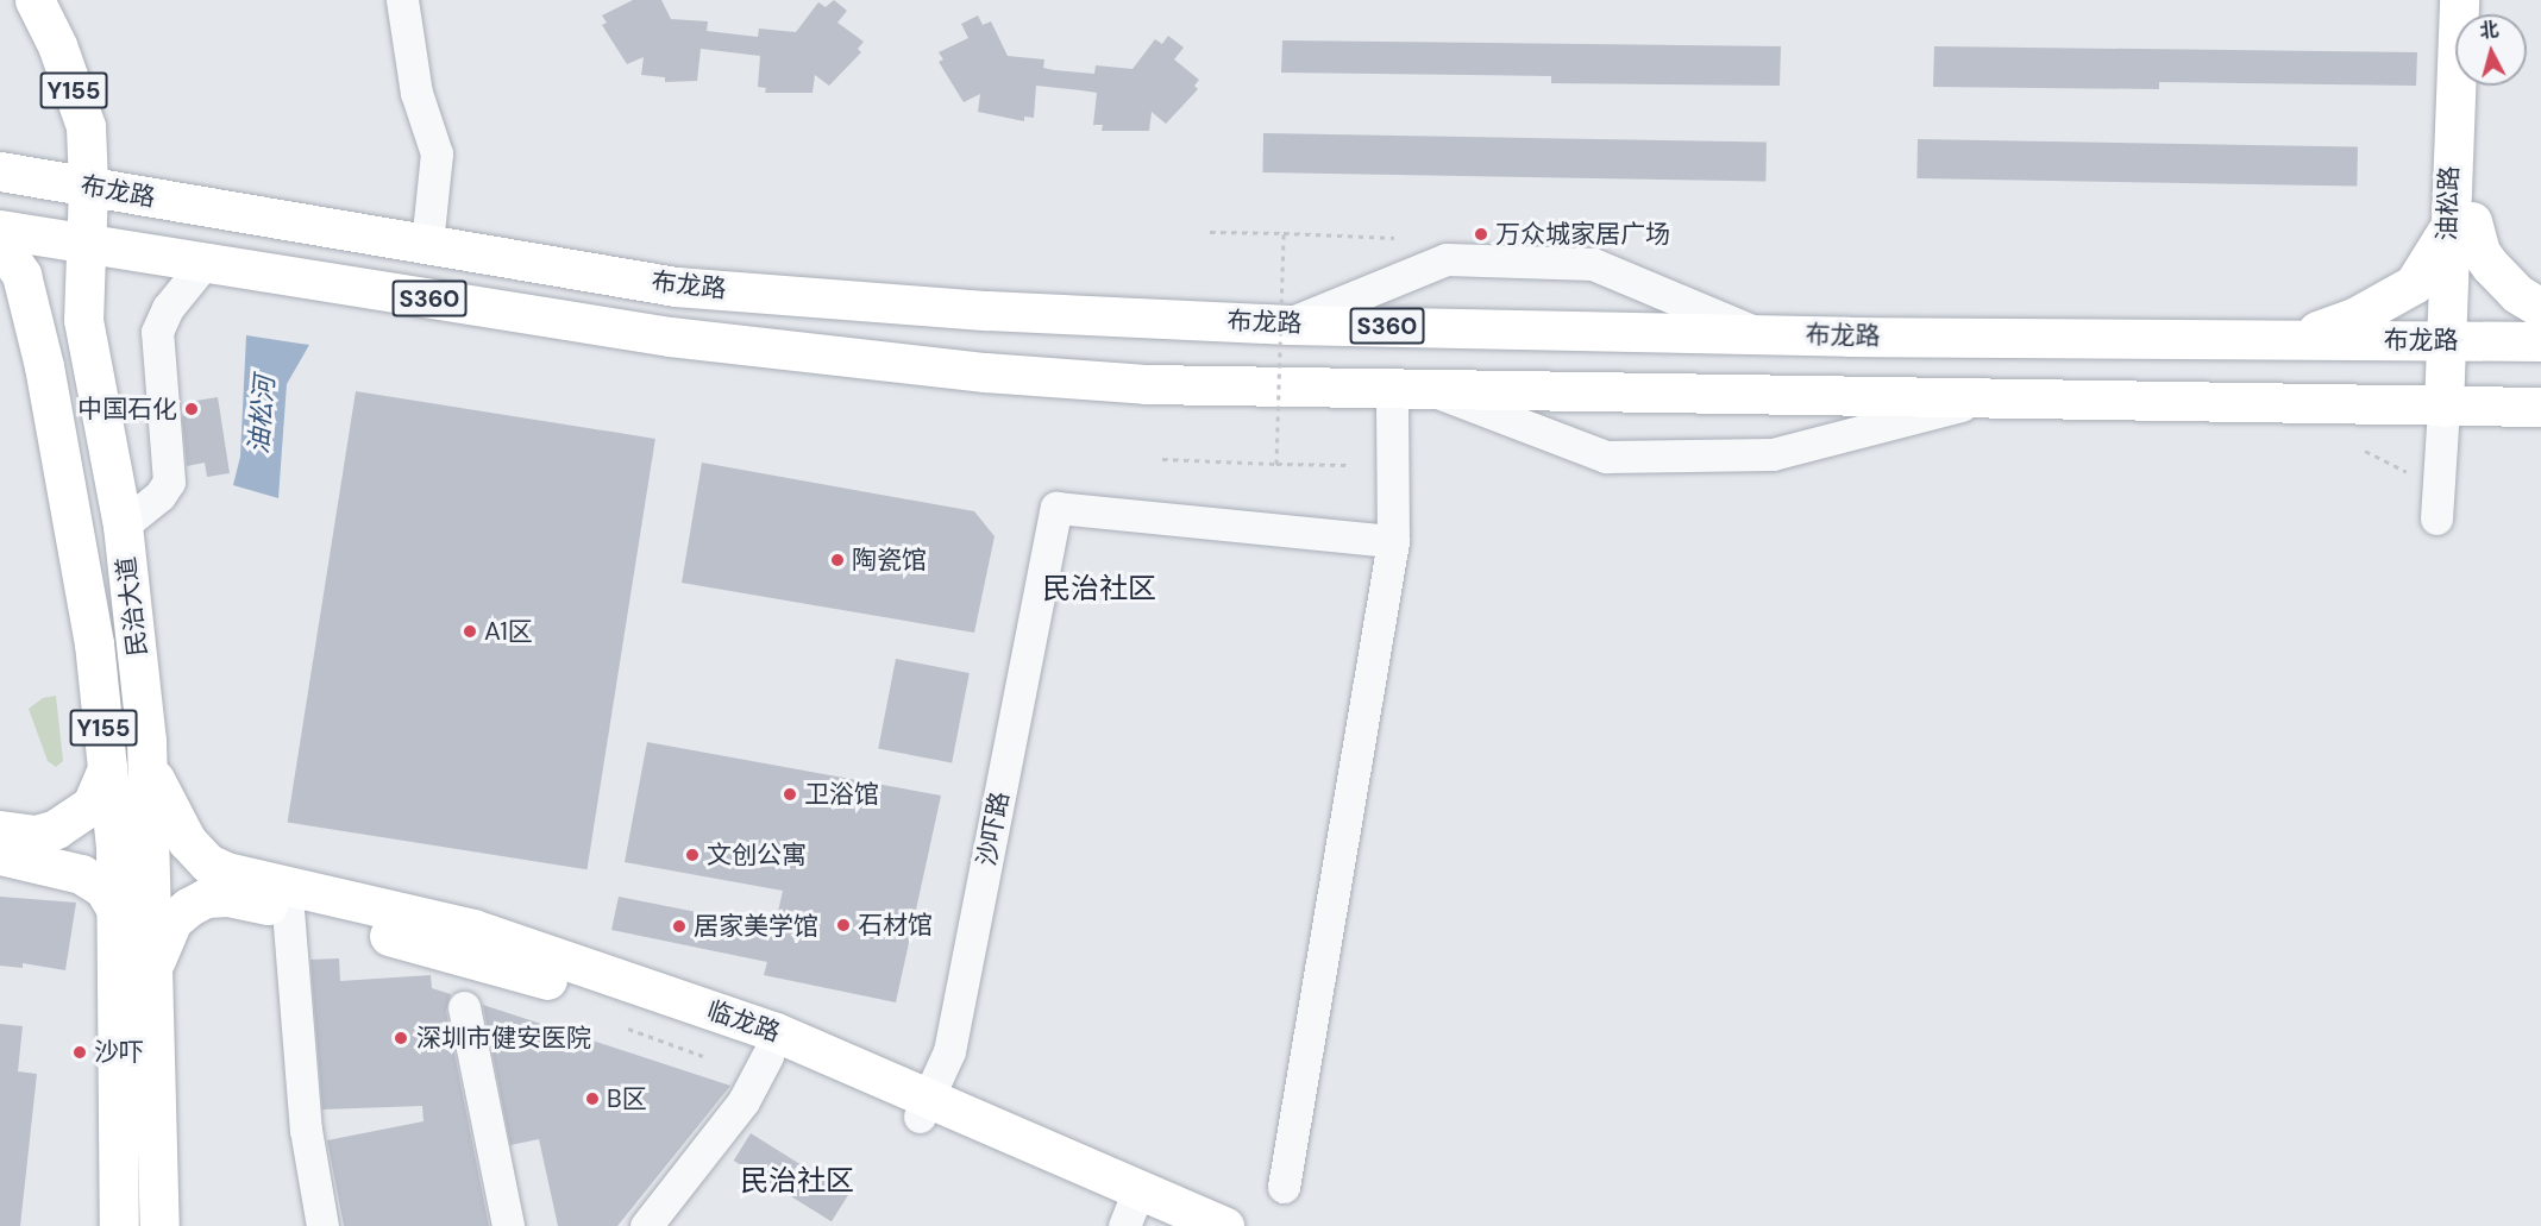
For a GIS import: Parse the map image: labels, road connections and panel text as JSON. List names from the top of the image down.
{
  "streets": {
    "main road": [
      "Y155",
      "布龙路",
      "油松路",
      "S360",
      "民治大道",
      "临龙路"
    ],
    "street": ["沙吓路"]
  },
  "crossings": [
    ["布龙路", "油松路"],
    ["布龙路", "民治大道"],
    ["沙吓路", "临龙路"]
  ],
  "districts": ["民治社区", "民治社区"],
  "water": ["油松河"],
  "places": [
    "万众城家居广场",
    "中国石化",
    "陶瓷馆",
    "A1区",
    "卫浴馆",
    "文创公寓",
    "石材馆",
    "居家美学馆",
    "深圳市健安医院",
    "沙吓",
    "B区"
  ],
  "north": "top"
}
